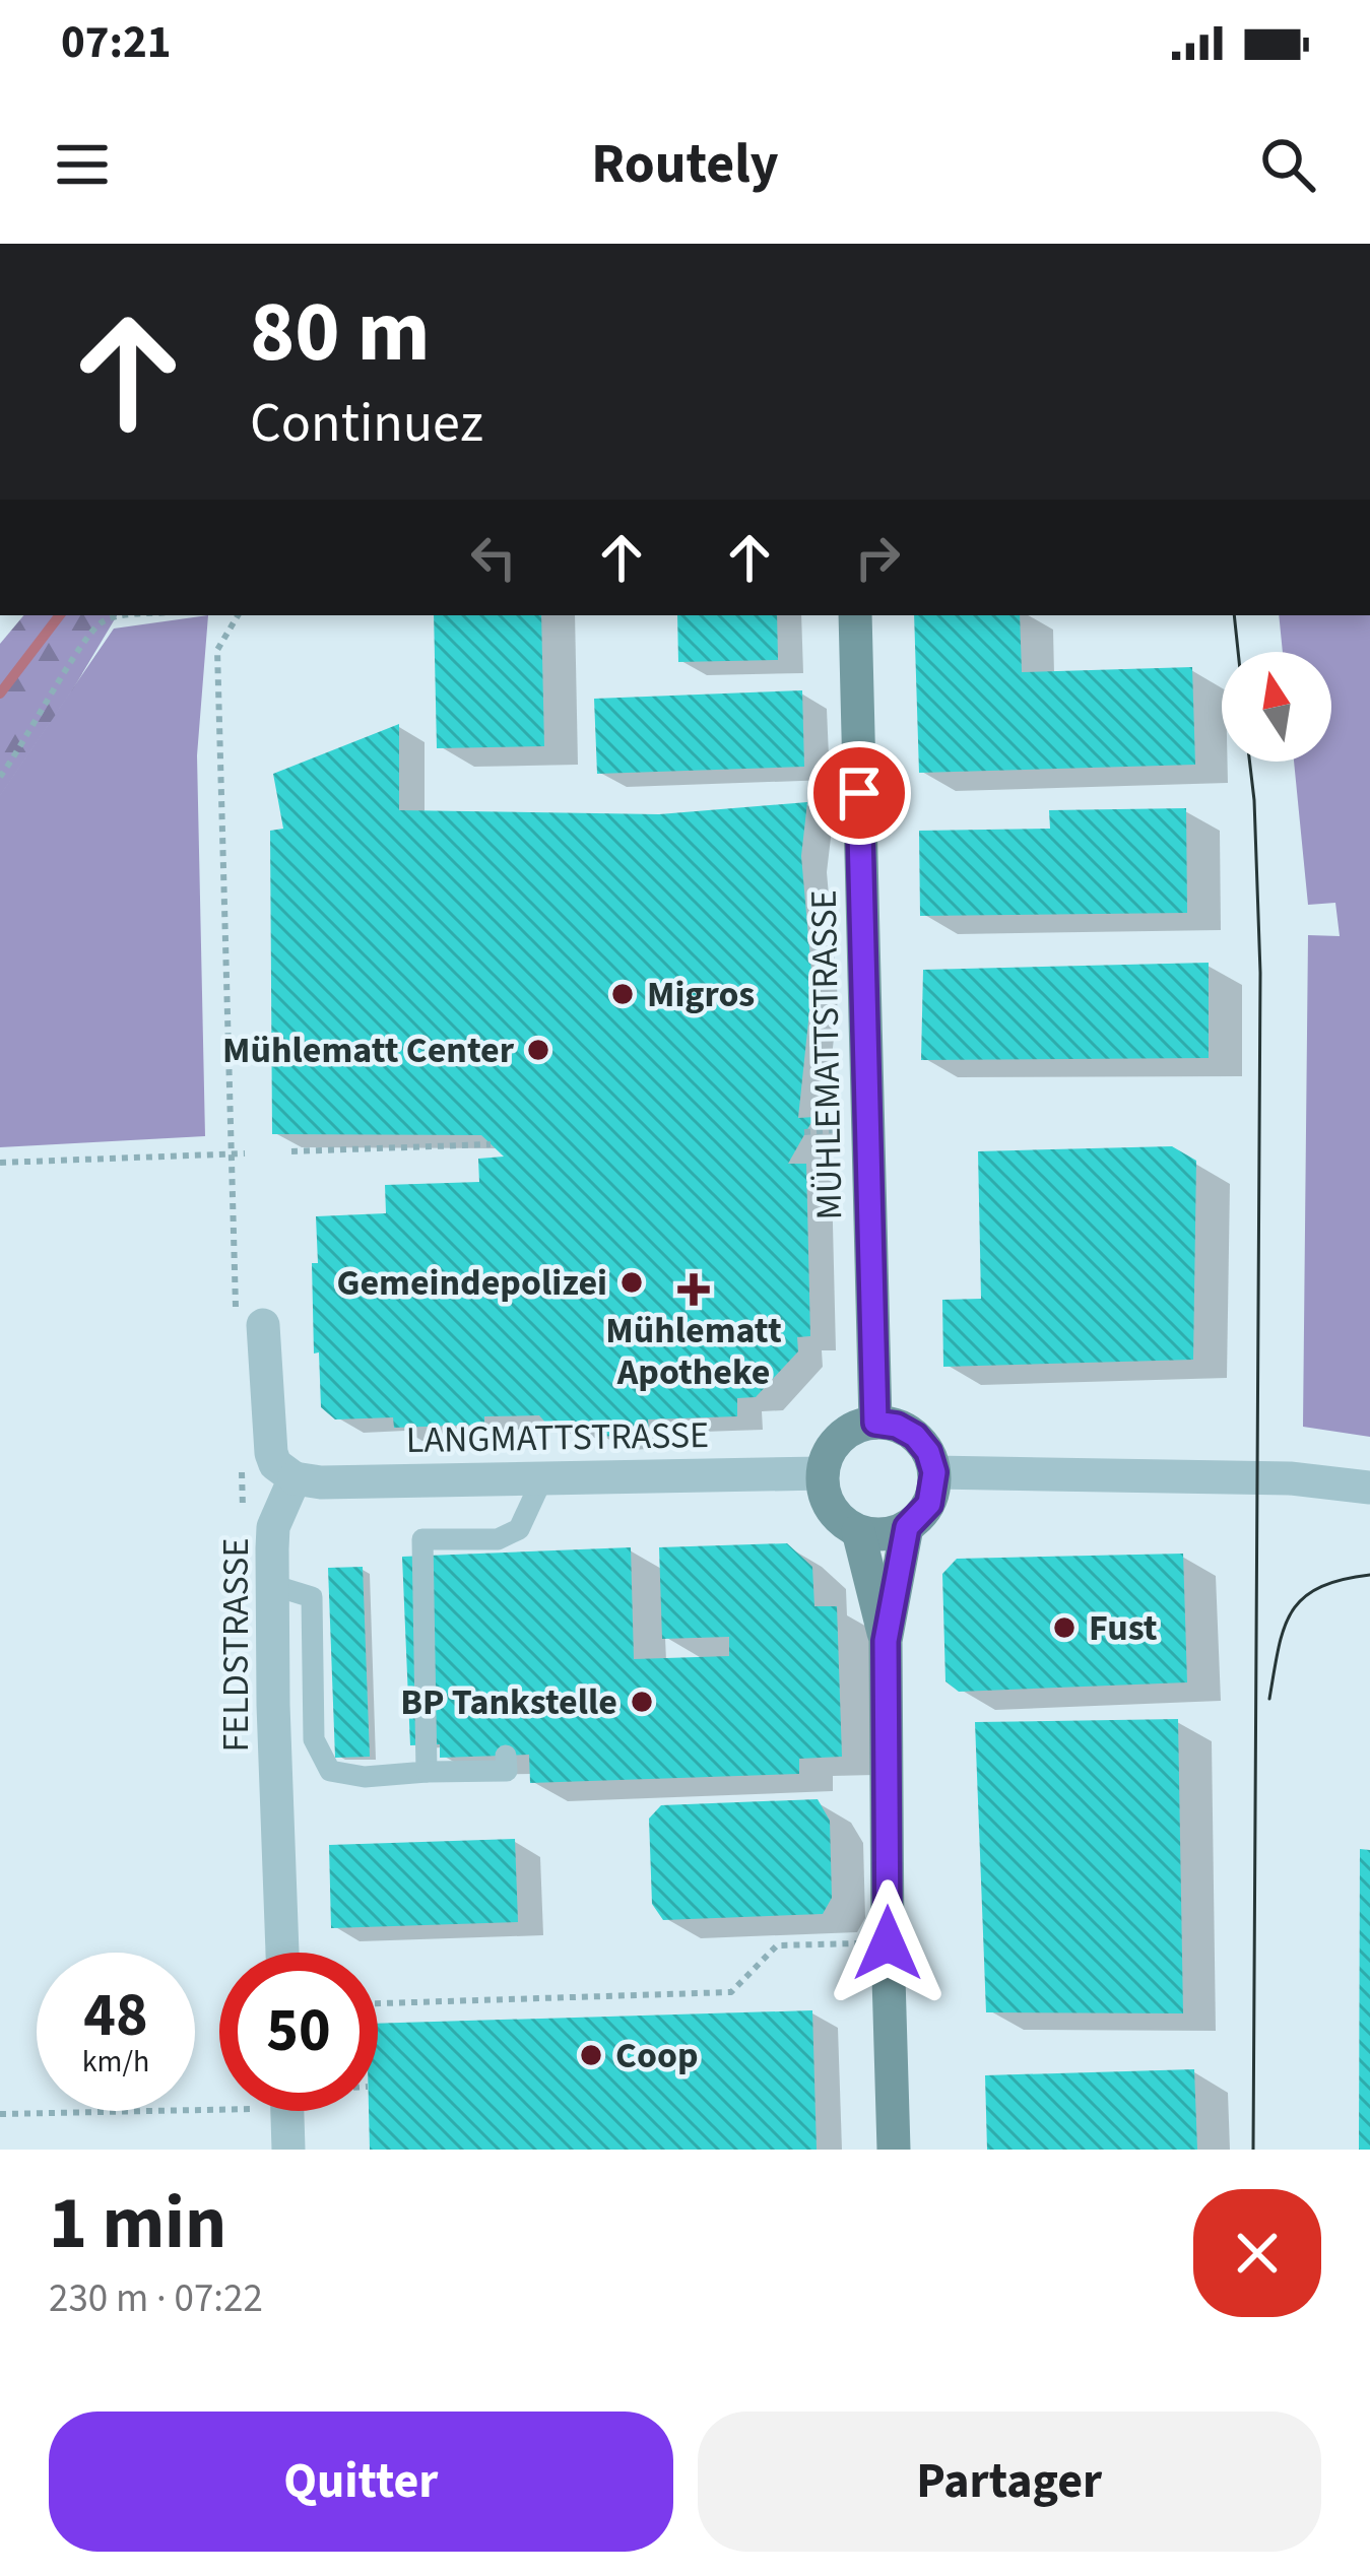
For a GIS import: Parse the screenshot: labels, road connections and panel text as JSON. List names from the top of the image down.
{
  "streets": {
    "main road": ["MÜHLEMATTSTRASSE"],
    "street": ["LANGMATTSTRASSE", "FELDSTRASSE"]
  },
  "crossings": [
    ["MÜHLEMATTSTRASSE", "LANGMATTSTRASSE"],
    ["LANGMATTSTRASSE", "FELDSTRASSE"]
  ],
  "places": {
    "other": [
      "Migros",
      "Mühlematt Center",
      "Gemeindepolizei",
      "Fust",
      "BP Tankstelle",
      "Coop"
    ],
    "health": ["Mühlematt Apotheke"]
  },
  "north": "top",
  "page": {
    "status": "07:21",
    "header": "Routely",
    "turn": ["80 m", "Continuez"],
    "speed": "48 km/h",
    "limit": "50",
    "heading": ["1 min", "230 m · 07:22"],
    "buttons": ["Quitter", "Partager"]
  }
}
